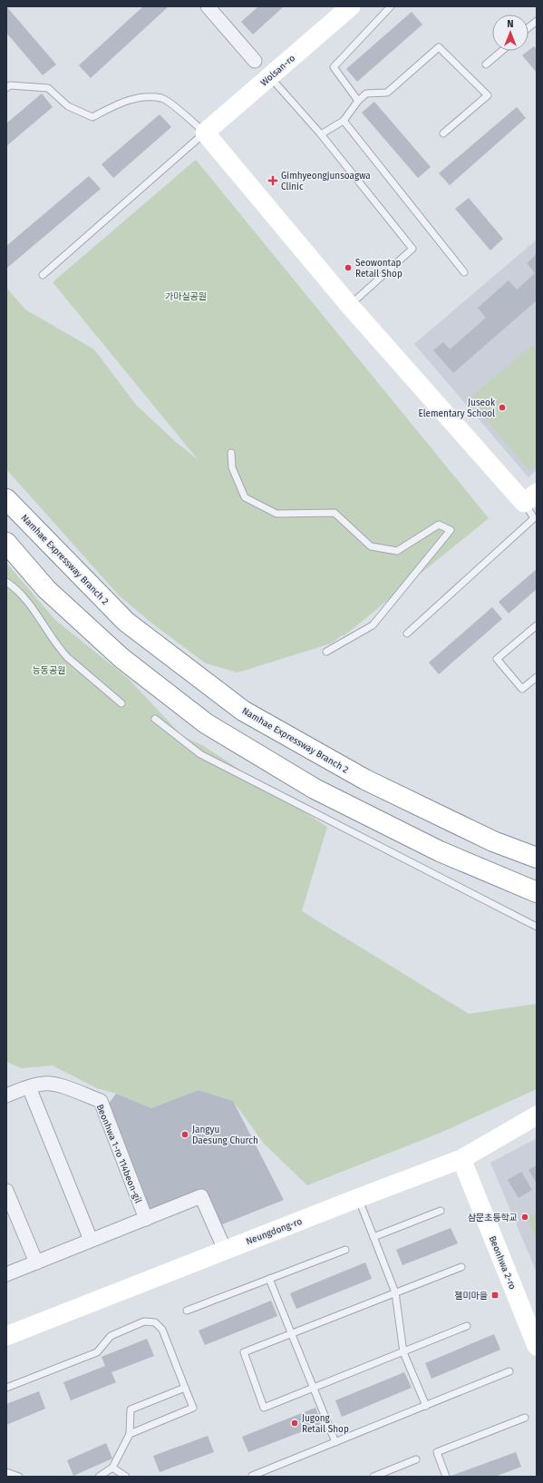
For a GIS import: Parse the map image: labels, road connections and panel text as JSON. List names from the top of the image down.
{
  "streets": {
    "highway": ["Namhae Expressway Branch 2"],
    "street": [
      "Wolsan-ro",
      "Beonhwa 1-ro 114beon-gil",
      "Neungdong-ro",
      "Beonhwa 2-ro"
    ]
  },
  "crossings": [
    ["Neungdong-ro", "Beonhwa 2-ro"]
  ],
  "parks": ["가마실공원", "능동공원"],
  "places": {
    "health": ["Gimhyeongjunsoagwa Clinic"],
    "other": [
      "Seowontap Retail Shop",
      "Juseok Elementary School",
      "Jangyu Daesung Church",
      "삼문초등학교",
      "Jugong Retail Shop"
    ],
    "transit": ["젤미마을"]
  },
  "north": "top"
}
